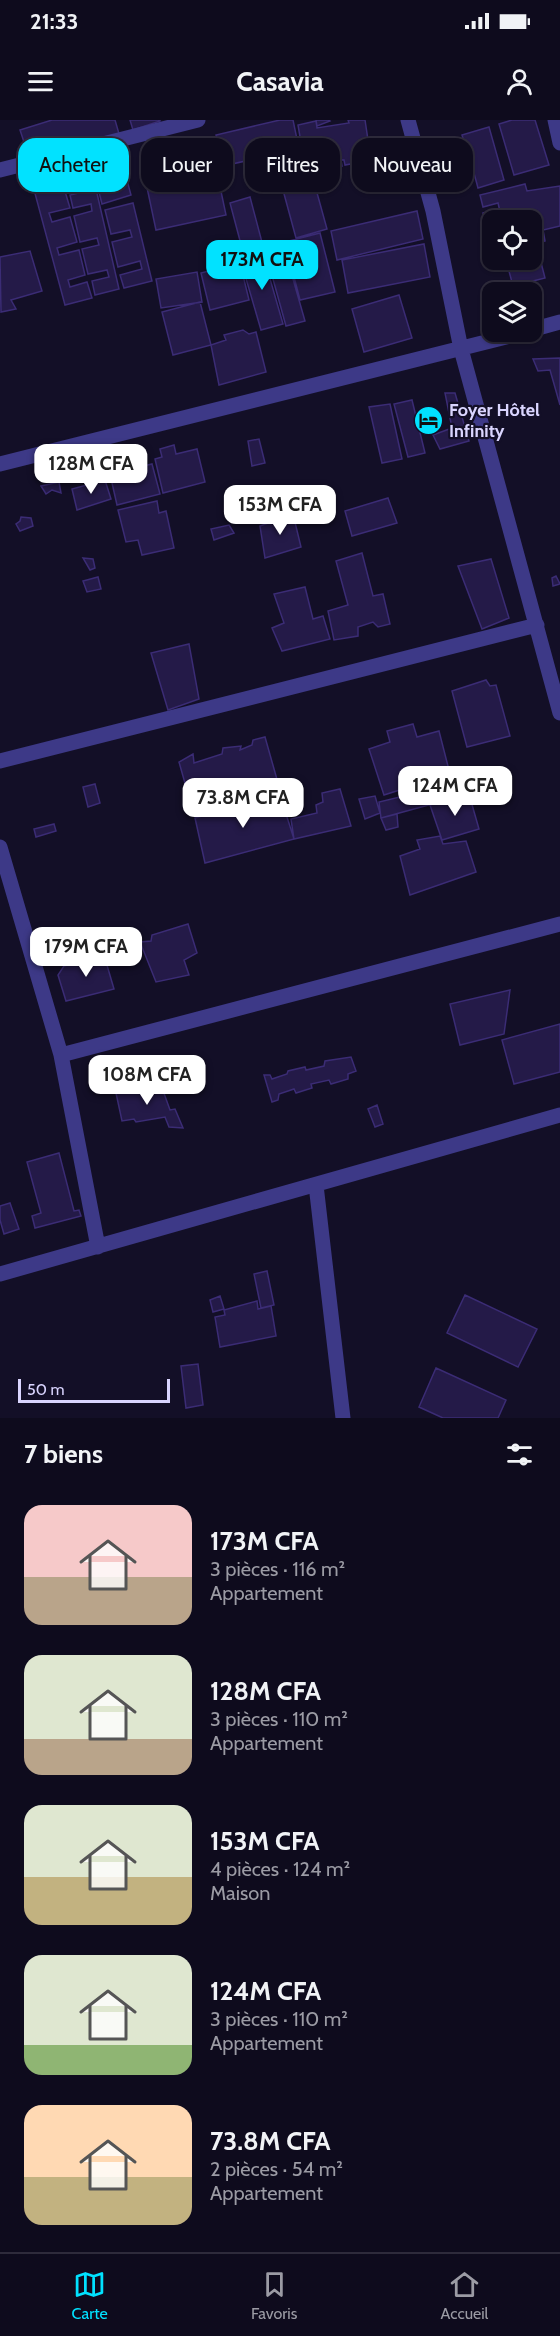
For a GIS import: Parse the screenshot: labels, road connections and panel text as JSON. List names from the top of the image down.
{
  "places": {
    "hotel": ["Foyer Hôtel Infinity"]
  },
  "scale_bar": "50 m",
  "page": {
    "status": "21:33",
    "header": "Casavia",
    "chip": [
      "Acheter",
      "Louer",
      "Filtres",
      "Nouveau"
    ],
    "price": [
      "173M CFA",
      "128M CFA",
      "153M CFA",
      "124M CFA",
      "73.8M CFA",
      "179M CFA",
      "108M CFA"
    ],
    "scale": "50 m",
    "heading": "7 biens",
    "list": [
      {
        "name": "173M CFA",
        "note": "3 pièces · 116 m² · Appartement"
      },
      {
        "name": "128M CFA",
        "note": "3 pièces · 110 m² · Appartement"
      },
      {
        "name": "153M CFA",
        "note": "4 pièces · 124 m² · Maison"
      },
      {
        "name": "124M CFA",
        "note": "3 pièces · 110 m² · Appartement"
      },
      {
        "name": "73.8M CFA",
        "note": "2 pièces · 54 m² · Appartement"
      }
    ],
    "tabs": ["Carte", "Favoris", "Accueil"]
  }
}
